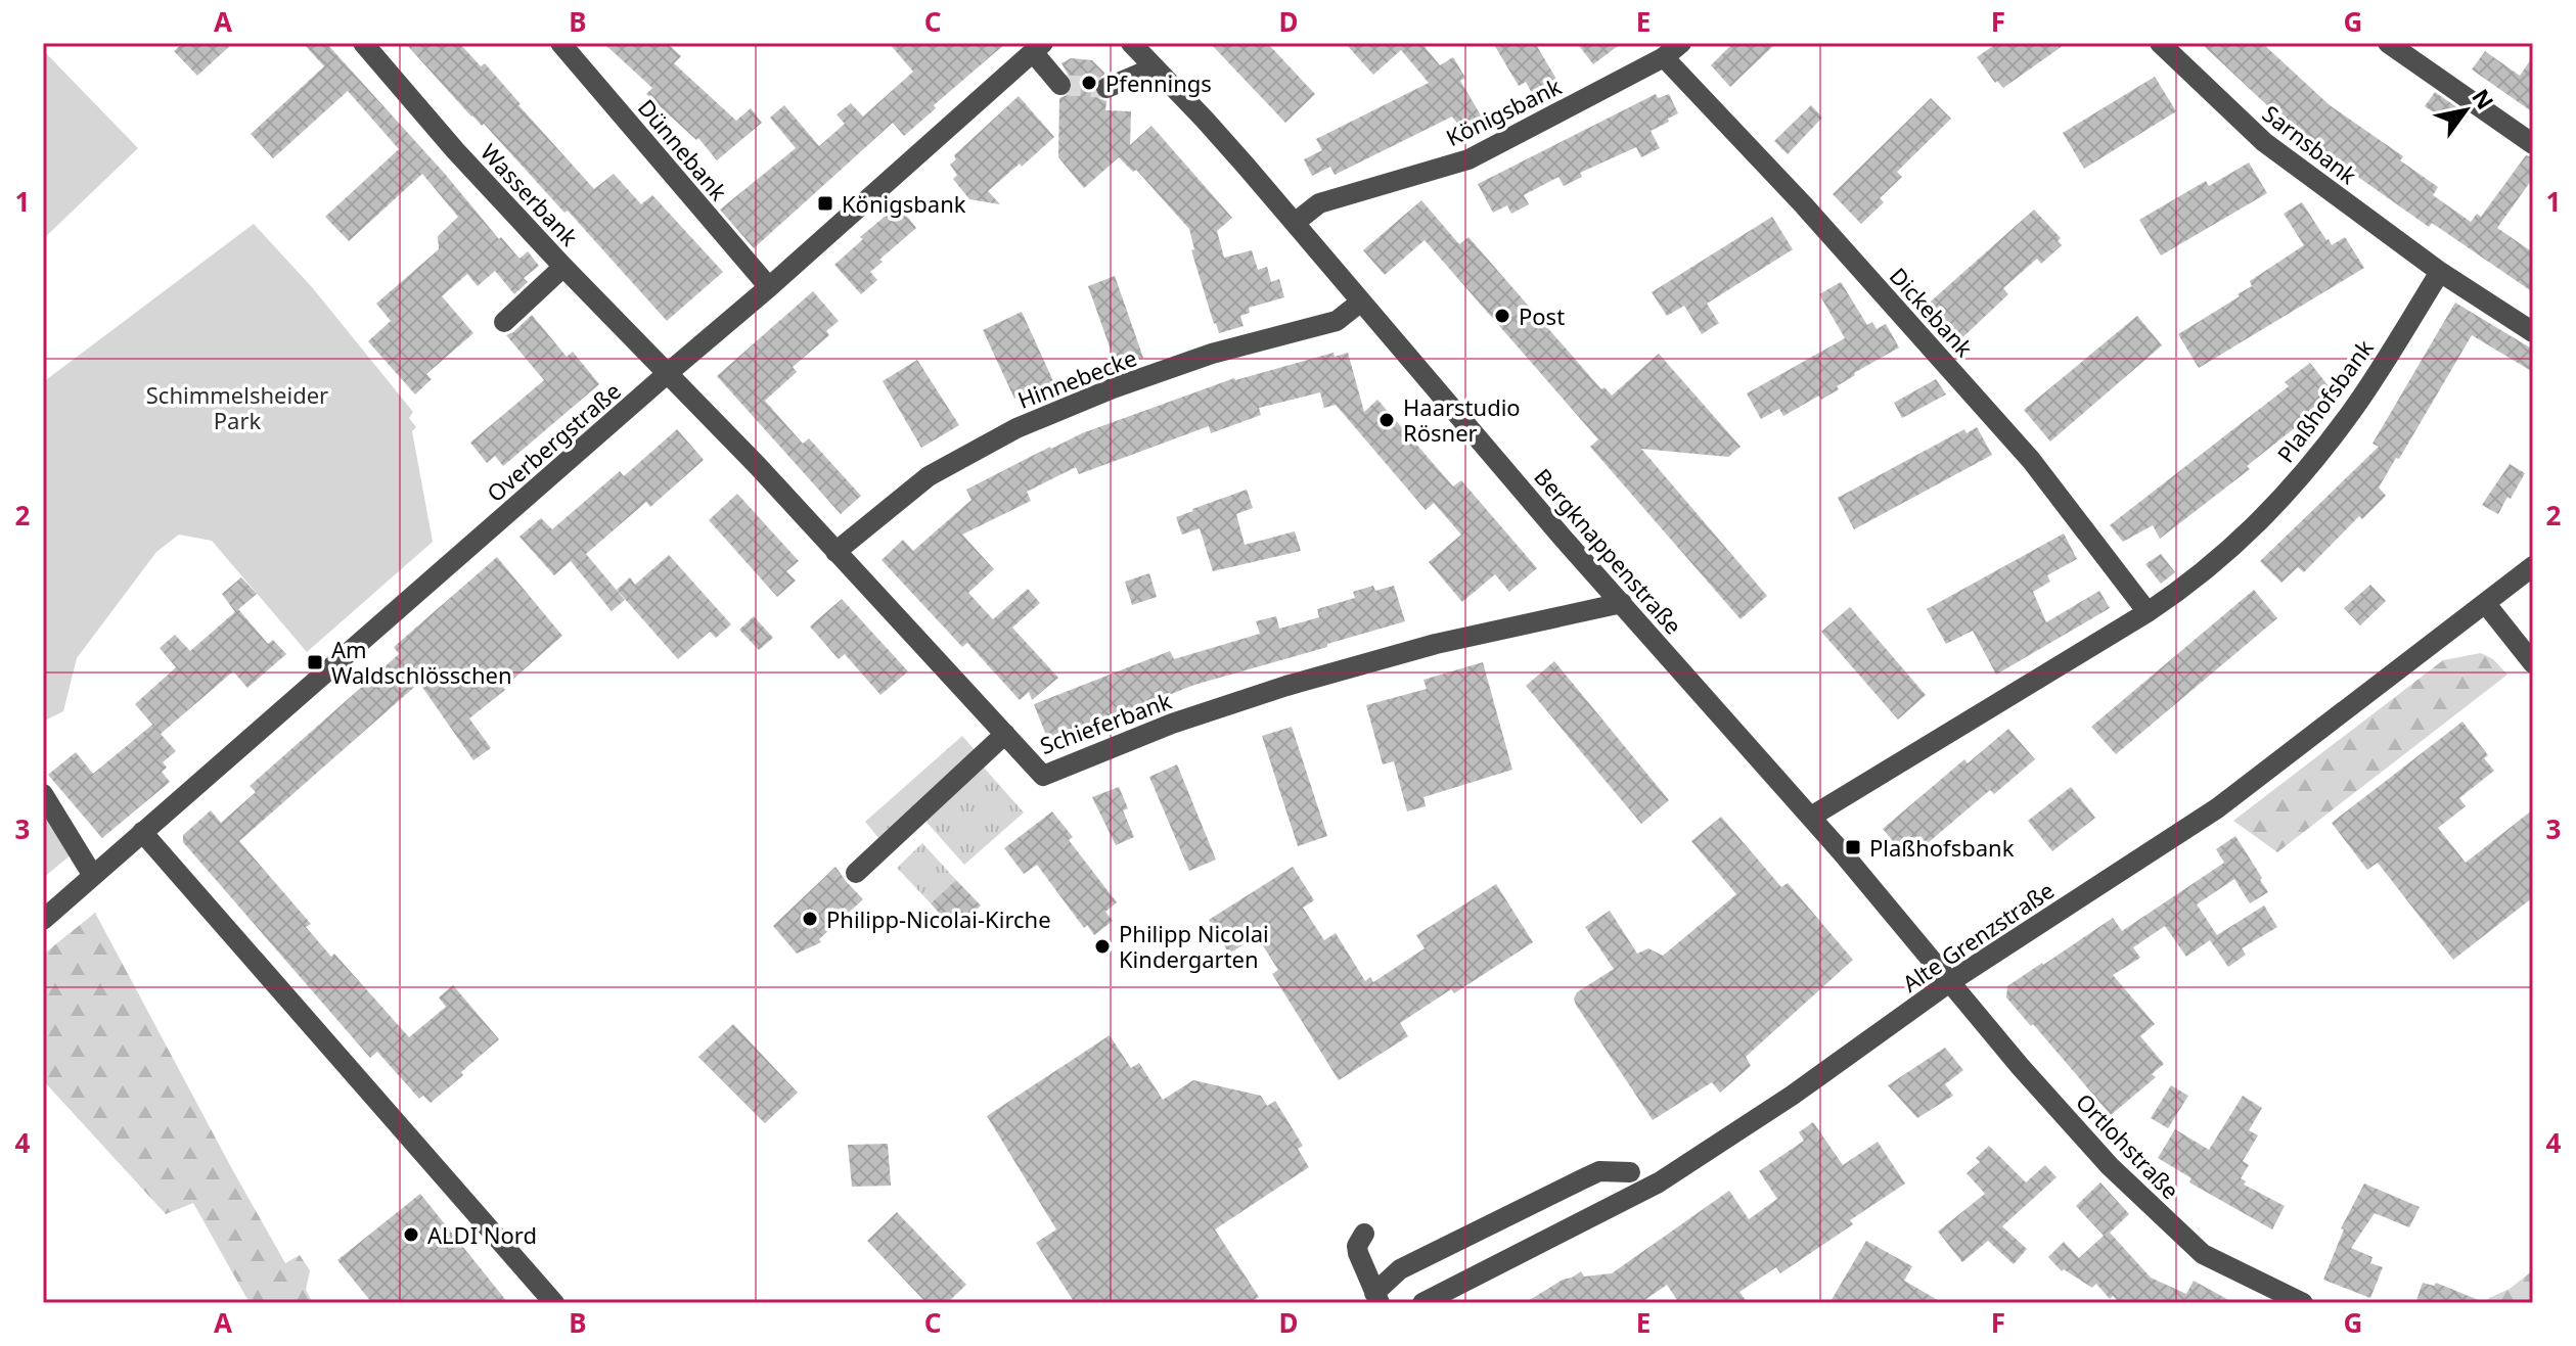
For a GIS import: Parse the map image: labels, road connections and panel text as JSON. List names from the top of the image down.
{
  "streets": {
    "street": [
      "Königsbank",
      "Sarnsbank",
      "Dünnebank",
      "Wasserbank",
      "Dickebank",
      "Hinnebecke",
      "Plaßhofsbank",
      "Overbergstraße",
      "Bergknappenstraße",
      "Schieferbank",
      "Alte Grenzstraße",
      "Ortlohstraße"
    ]
  },
  "crossings": [
    ["Königsbank", "Dickebank"],
    ["Königsbank", "Bergknappenstraße"],
    ["Sarnsbank", "Plaßhofsbank"],
    ["Dünnebank", "Overbergstraße"],
    ["Wasserbank", "Overbergstraße"],
    ["Wasserbank", "Schieferbank"],
    ["Dickebank", "Plaßhofsbank"],
    ["Hinnebecke", "Bergknappenstraße"],
    ["Hinnebecke", "Schieferbank"],
    ["Plaßhofsbank", "Bergknappenstraße"],
    ["Overbergstraße", "Schieferbank"],
    ["Bergknappenstraße", "Schieferbank"],
    ["Bergknappenstraße", "Alte Grenzstraße"],
    ["Bergknappenstraße", "Ortlohstraße"],
    ["Alte Grenzstraße", "Ortlohstraße"]
  ],
  "parks": ["Schimmelsheider Park"],
  "places": {
    "other": [
      "Pfennings",
      "Post",
      "Haarstudio Rösner",
      "Philipp-Nicolai-Kirche",
      "Philipp Nicolai Kindergarten",
      "ALDI Nord"
    ],
    "transit": ["Königsbank", "Am Waldschlösschen", "Plaßhofsbank"]
  },
  "north": "top right",
  "grid": {
    "columns": [
      "A",
      "B",
      "C",
      "D",
      "E",
      "F",
      "G"
    ],
    "rows": [
      "1",
      "2",
      "3",
      "4"
    ]
  }
}
